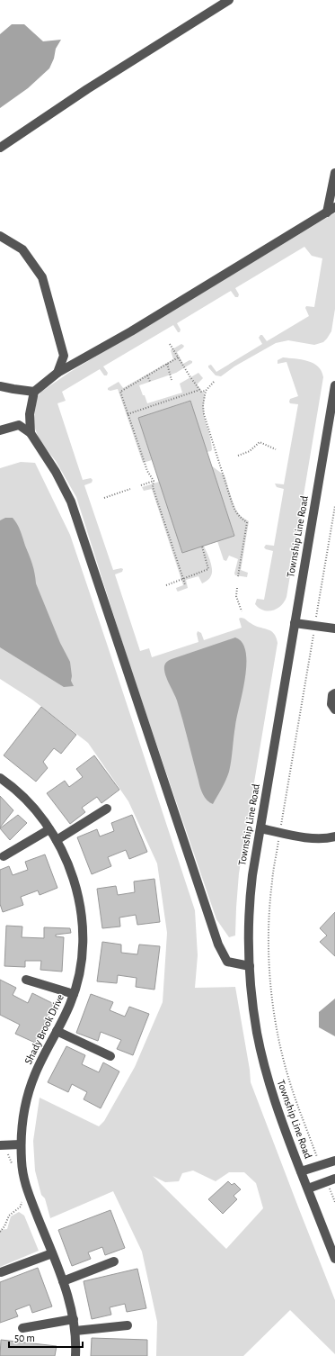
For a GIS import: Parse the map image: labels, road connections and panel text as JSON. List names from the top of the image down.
{
  "streets": {
    "street": ["Township Line Road", "Shady Brook Drive"]
  },
  "scale_bar": "50 m"
}
